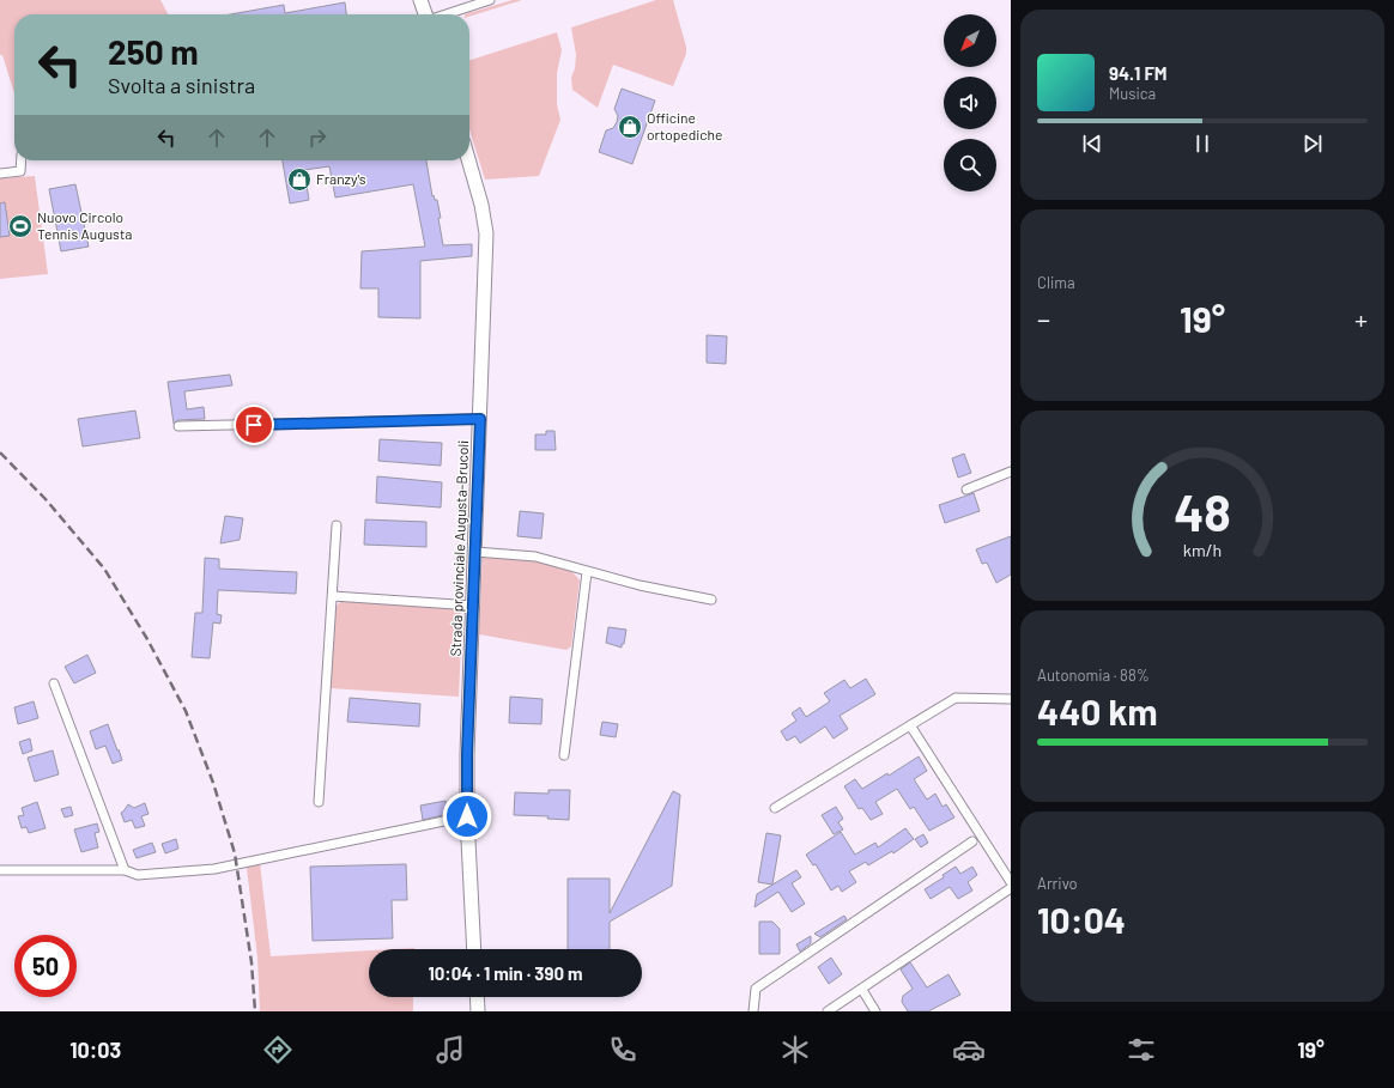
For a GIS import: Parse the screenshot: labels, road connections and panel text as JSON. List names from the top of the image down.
{
  "streets": {
    "main road": ["Strada provinciale Augusta-Brucoli"]
  },
  "places": {
    "shop": ["Officine ortopediche", "Franzy's"],
    "sports": ["Nuovo Circolo Tennis Augusta"]
  },
  "north": "bottom left",
  "page": {
    "turn": ["250 m", "Svolta a sinistra"],
    "song": ["94.1 FM", "Musica"],
    "tile": [
      "Clima",
      ["Autonomia · 88%", "440 km"],
      ["Arrivo", "10:04"]
    ],
    "heat": ["−", "19°", "+"],
    "limit": "50",
    "trip": "10:04 · 1 min · 390 m",
    "tabs": ["10:03", "19°"],
    "gauge": ["48", "km/h"]
  }
}
